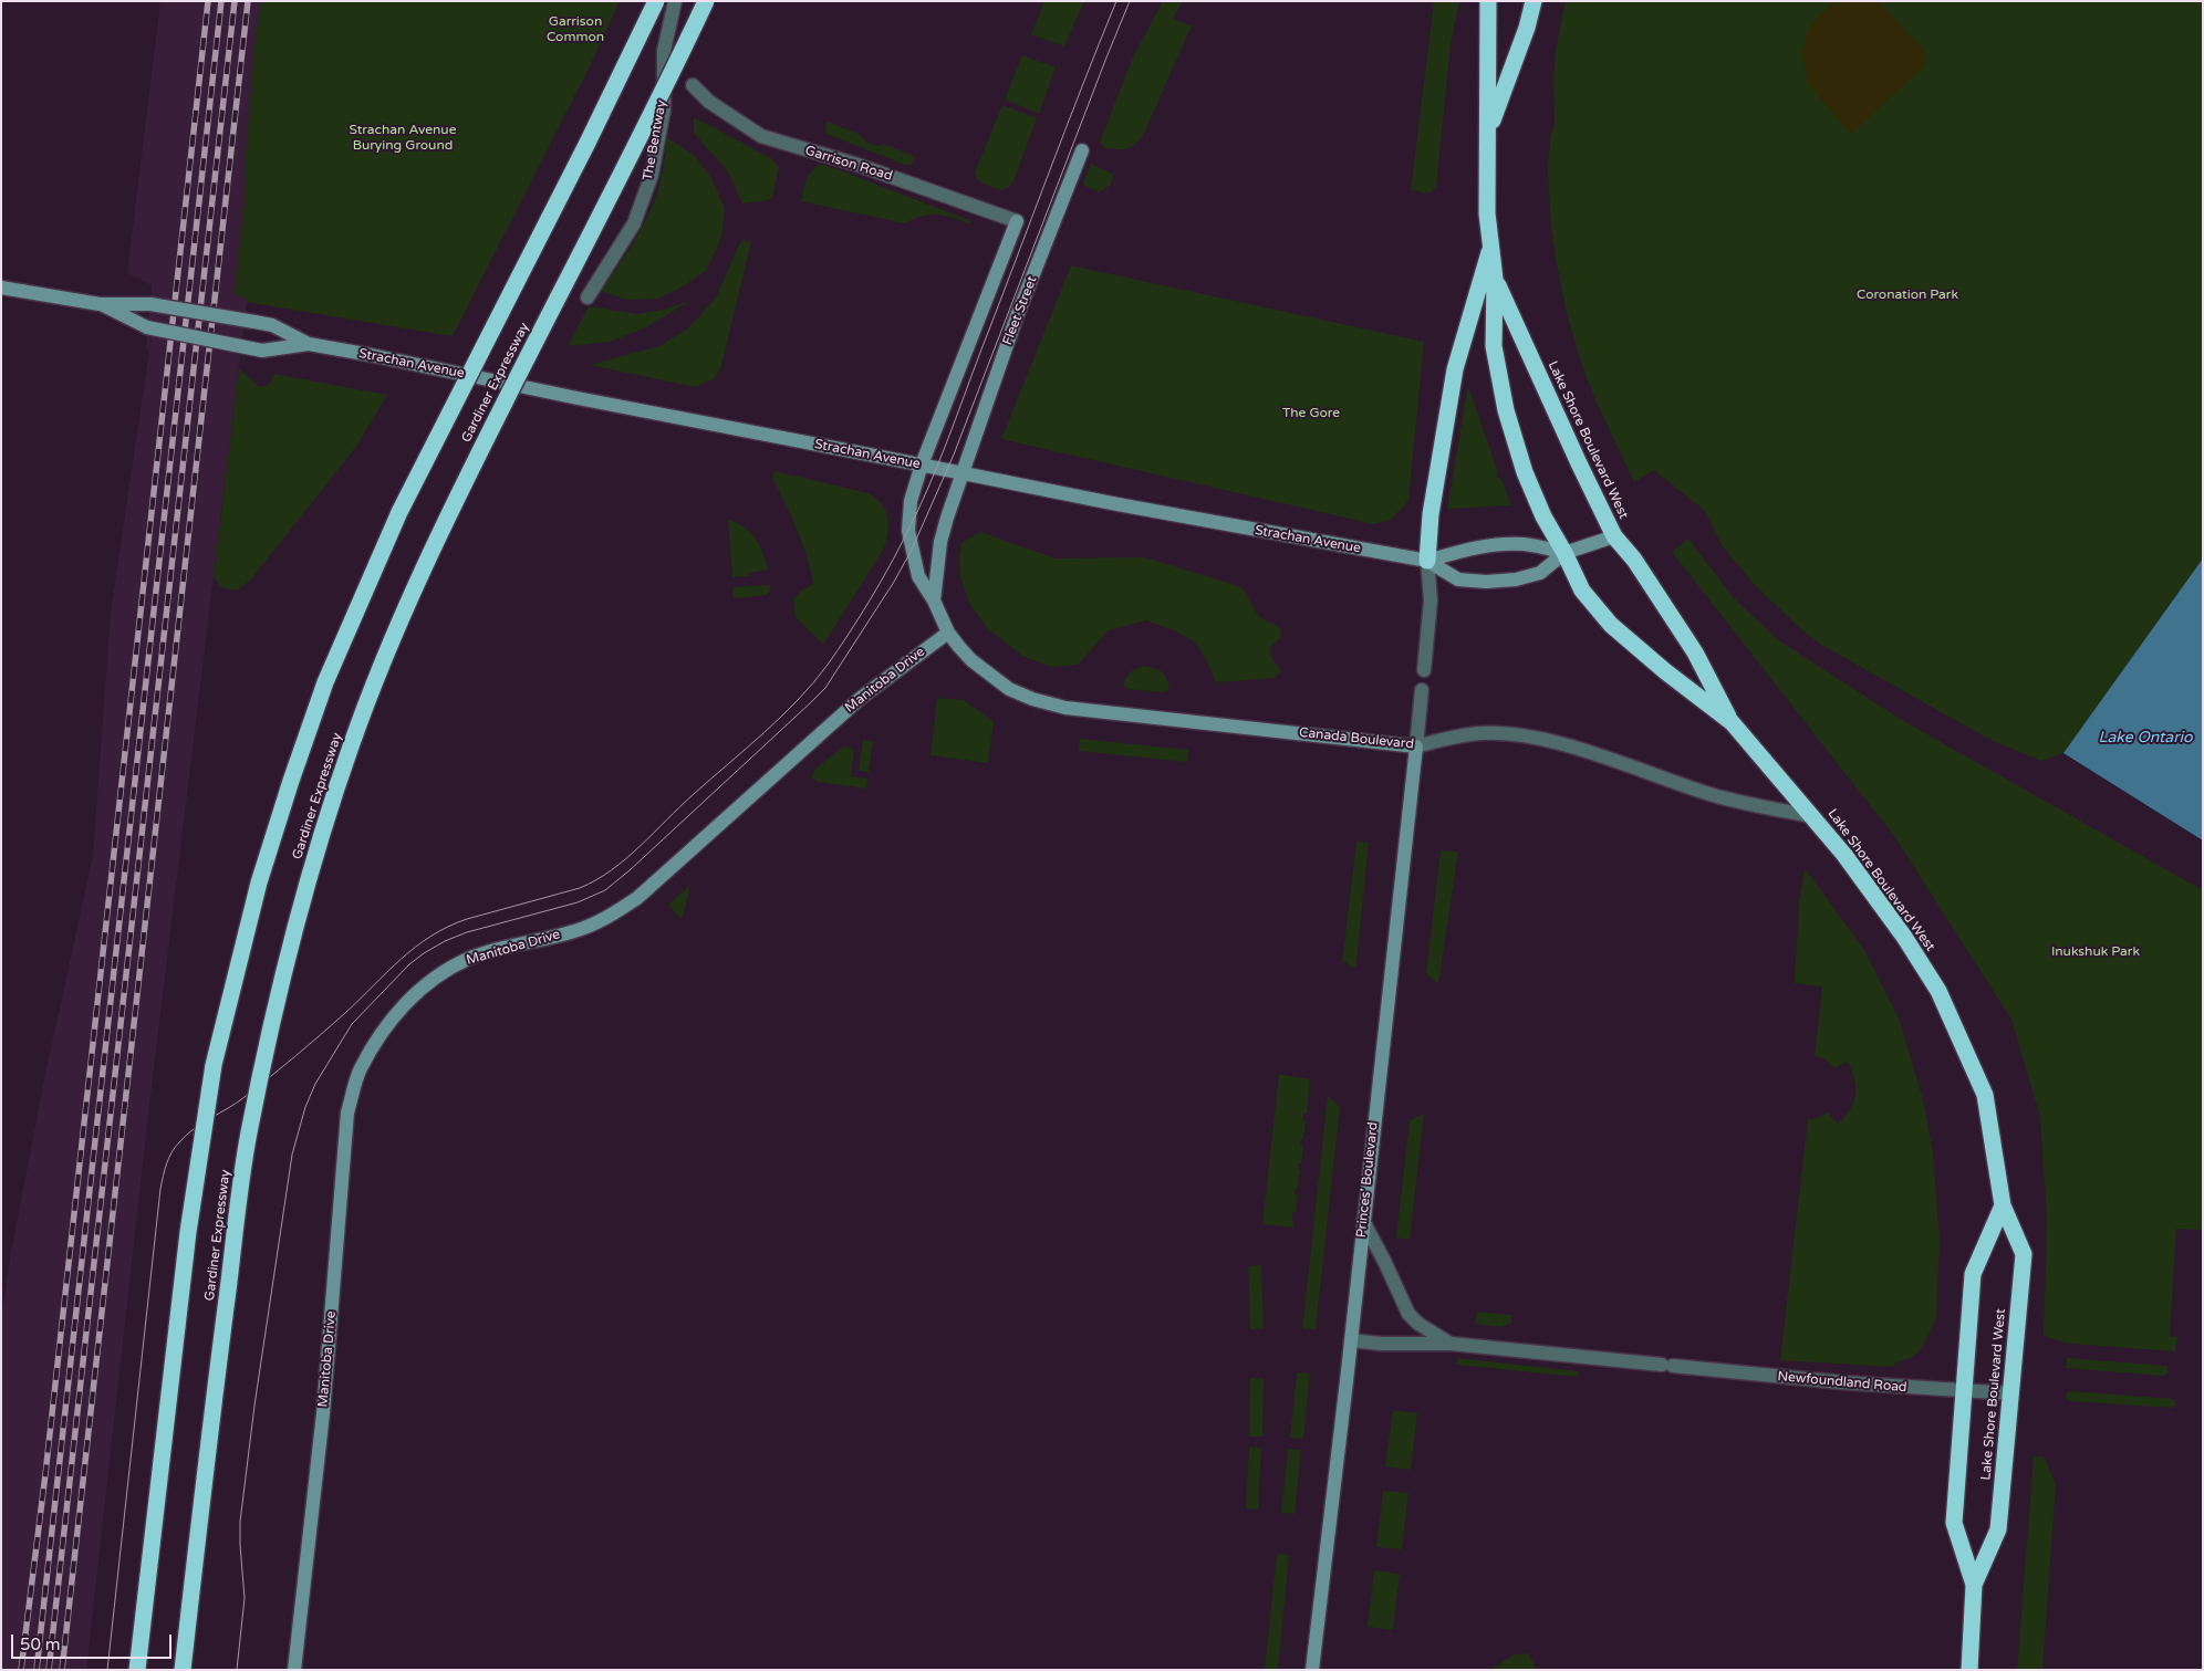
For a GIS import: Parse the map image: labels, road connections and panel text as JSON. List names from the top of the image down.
{
  "streets": {
    "highway": ["Gardiner Expressway", "Lake Shore Boulevard West"],
    "street": [
      "The Bentway",
      "Garrison Road",
      "Fleet Street",
      "Strachan Avenue",
      "Manitoba Drive",
      "Canada Boulevard",
      "Princes' Boulevard",
      "Newfoundland Road"
    ]
  },
  "crossings": [
    ["Garrison Road", "Strachan Avenue"],
    ["Fleet Street", "Strachan Avenue"],
    ["Strachan Avenue", "Lake Shore Boulevard West"],
    ["Lake Shore Boulevard West", "Canada Boulevard"],
    ["Lake Shore Boulevard West", "Newfoundland Road"],
    ["Manitoba Drive", "Canada Boulevard"],
    ["Canada Boulevard", "Princes' Boulevard"],
    ["Princes' Boulevard", "Newfoundland Road"]
  ],
  "water": ["Lake Ontario"],
  "parks": [
    "Garrison Common",
    "Strachan Avenue Burying Ground",
    "Coronation Park",
    "The Gore",
    "Inukshuk Park"
  ],
  "scale_bar": "50 m"
}
